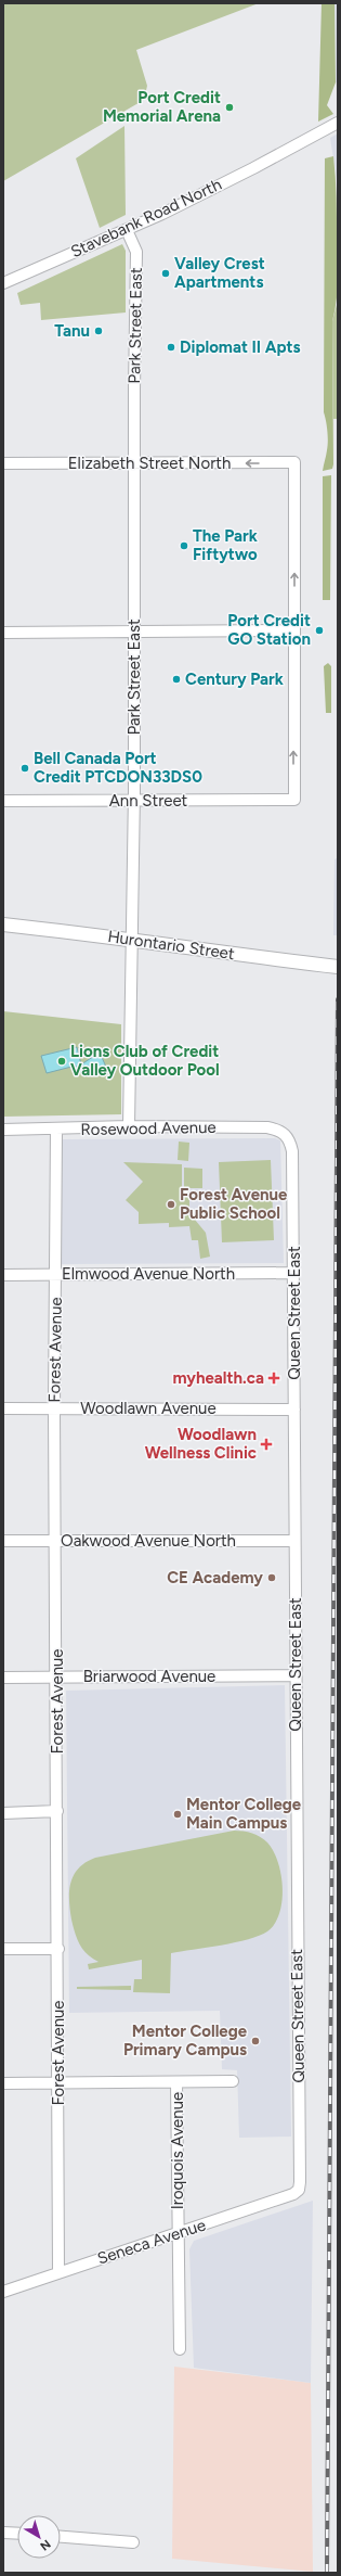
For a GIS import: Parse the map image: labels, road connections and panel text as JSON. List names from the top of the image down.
{
  "streets": {
    "main road": ["Hurontario Street"],
    "street": [
      "Stavebank Road North",
      "Park Street East",
      "Elizabeth Street North",
      "Ann Street",
      "Rosewood Avenue",
      "Elmwood Avenue North",
      "Queen Street East",
      "Forest Avenue",
      "Woodlawn Avenue",
      "Oakwood Avenue North",
      "Briarwood Avenue",
      "Iroquois Avenue",
      "Seneca Avenue"
    ]
  },
  "crossings": [
    ["Stavebank Road North", "Park Street East"],
    ["Park Street East", "Elizabeth Street North"],
    ["Park Street East", "Ann Street"],
    ["Park Street East", "Hurontario Street"],
    ["Park Street East", "Rosewood Avenue"],
    ["Elizabeth Street North", "Ann Street"],
    ["Rosewood Avenue", "Queen Street East"],
    ["Rosewood Avenue", "Forest Avenue"],
    ["Elmwood Avenue North", "Queen Street East"],
    ["Elmwood Avenue North", "Forest Avenue"],
    ["Queen Street East", "Woodlawn Avenue"],
    ["Queen Street East", "Oakwood Avenue North"],
    ["Queen Street East", "Briarwood Avenue"],
    ["Queen Street East", "Seneca Avenue"],
    ["Forest Avenue", "Woodlawn Avenue"],
    ["Forest Avenue", "Oakwood Avenue North"],
    ["Forest Avenue", "Briarwood Avenue"],
    ["Forest Avenue", "Seneca Avenue"],
    ["Iroquois Avenue", "Seneca Avenue"]
  ],
  "places": {
    "other": [
      "Port Credit Memorial Arena",
      "Valley Crest Apartments",
      "Tanu",
      "Diplomat II Apts",
      "The Park Fiftytwo",
      "Port Credit GO Station",
      "Century Park",
      "Bell Canada Port Credit PTCDON33DS0",
      "Lions Club of Credit Valley Outdoor Pool",
      "Forest Avenue Public School",
      "CE Academy",
      "Mentor College Main Campus",
      "Mentor College Primary Campus"
    ],
    "health": ["myhealth.ca", "Woodlawn Wellness Clinic"]
  },
  "north": "bottom right"
}
